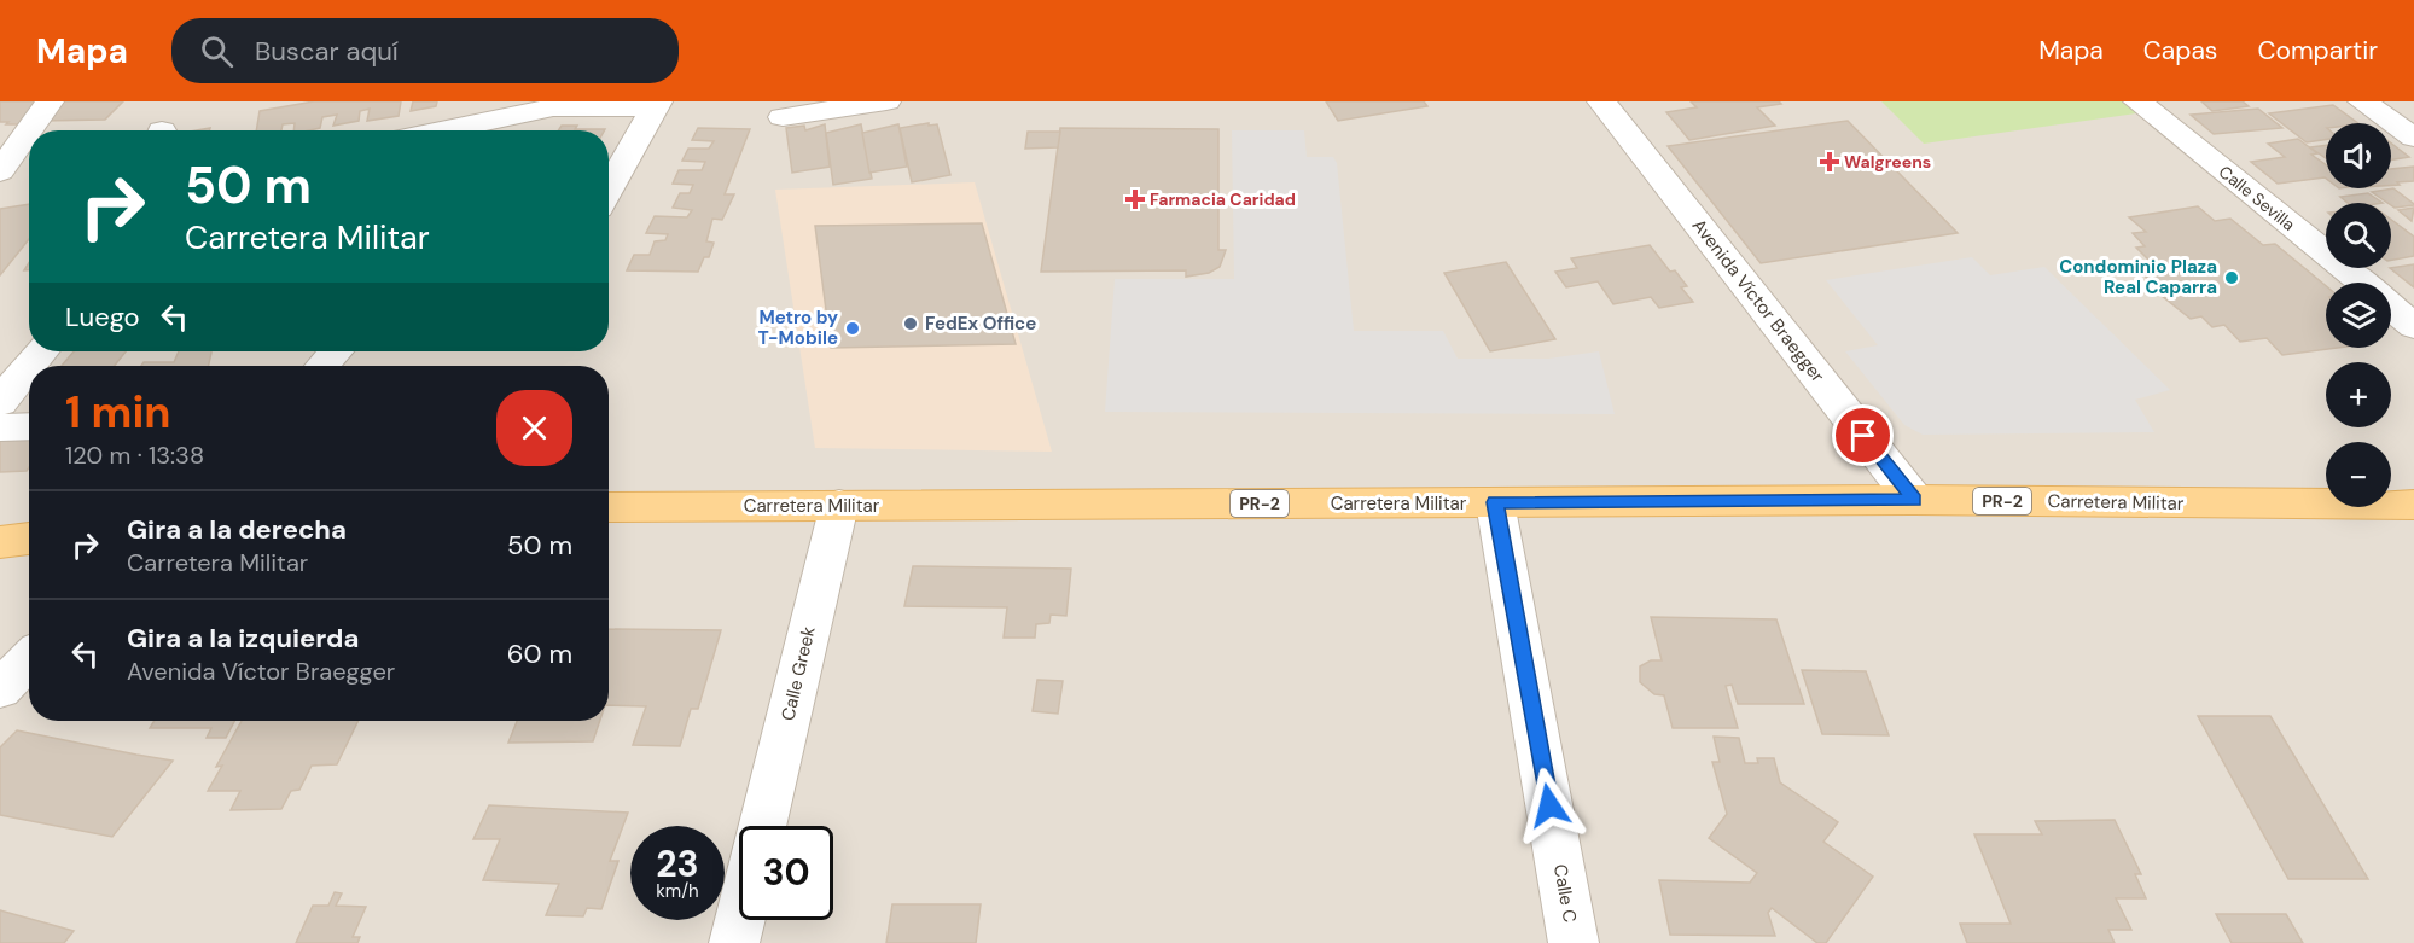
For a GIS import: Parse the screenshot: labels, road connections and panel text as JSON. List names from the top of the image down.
{
  "streets": {
    "main road": ["PR-2", "Carretera Militar"],
    "street": [
      "Calle Sevilla",
      "Avenida Víctor Braegger",
      "Calle Greek",
      "Calle C"
    ]
  },
  "crossings": [
    ["Avenida Víctor Braegger", "Carretera Militar"],
    ["Carretera Militar", "Calle Greek"],
    ["Carretera Militar", "Calle C"]
  ],
  "places": {
    "health": ["Walgreens", "Farmacia Caridad"],
    "other": ["Condominio Plaza Real Caparra", "FedEx Office", "Metro by T-Mobile"]
  },
  "page": {
    "header": "Mapa",
    "search": "Buscar aquí",
    "nav": ["Mapa", "Capas", "Compartir"],
    "map_buttons": ["+", "−"],
    "turn": ["50 m", "Carretera Militar"],
    "then": "Luego",
    "heading": ["1 min", "120 m · 13:38"],
    "list": [
      {
        "name": "Gira a la derecha",
        "note": "Carretera Militar",
        "value": "50 m"
      },
      {
        "name": "Gira a la izquierda",
        "note": "Avenida Víctor Braegger",
        "value": "60 m"
      }
    ],
    "speed": "23 km/h",
    "limit": "30"
  }
}
